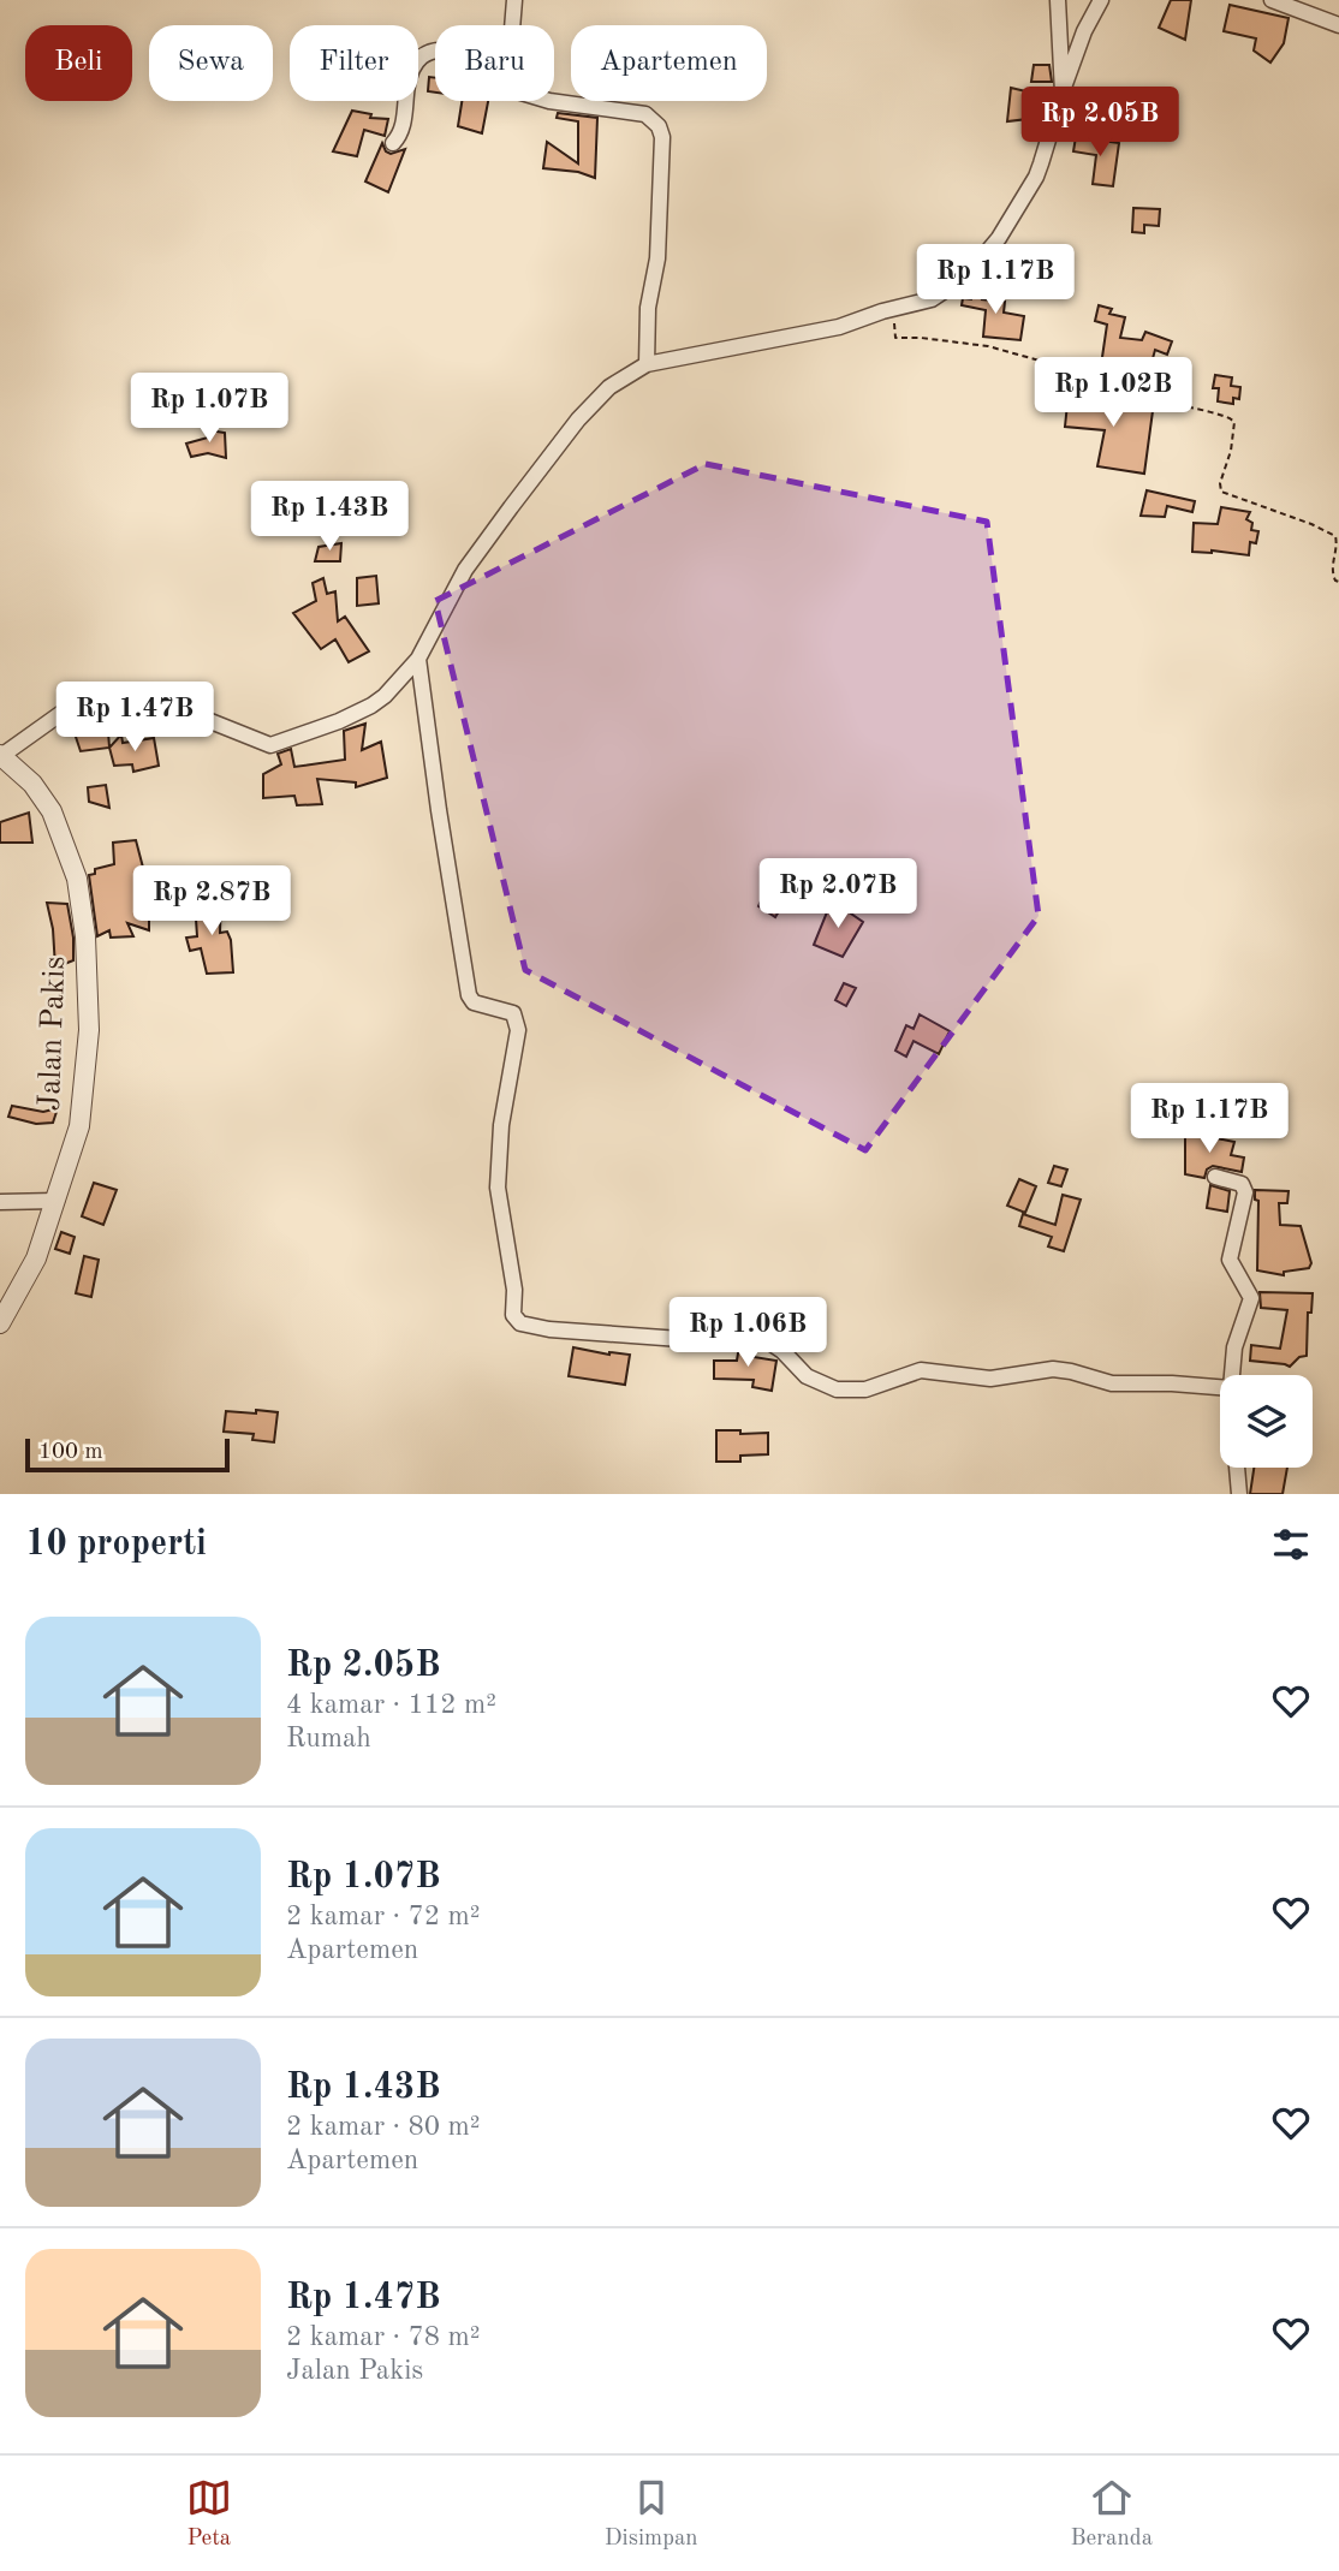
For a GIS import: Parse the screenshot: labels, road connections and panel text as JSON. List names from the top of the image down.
{
  "streets": {
    "street": ["Jalan Pakis"]
  },
  "scale_bar": "100 m",
  "page": {
    "chip": [
      "Beli",
      "Sewa",
      "Filter",
      "Baru",
      "Apartemen"
    ],
    "price": [
      "Rp 2.05B",
      "Rp 1.17B",
      "Rp 1.02B",
      "Rp 1.07B",
      "Rp 1.43B",
      "Rp 1.47B",
      "Rp 2.07B",
      "Rp 2.87B",
      "Rp 1.17B",
      "Rp 1.06B"
    ],
    "scale": "100 m",
    "heading": "10 properti",
    "list": [
      {
        "name": "Rp 2.05B",
        "note": "4 kamar · 112 m² · Rumah"
      },
      {
        "name": "Rp 1.07B",
        "note": "2 kamar · 72 m² · Apartemen"
      },
      {
        "name": "Rp 1.43B",
        "note": "2 kamar · 80 m² · Apartemen"
      },
      {
        "name": "Rp 1.47B",
        "note": "2 kamar · 78 m² · Jalan Pakis"
      }
    ],
    "tabs": ["Peta", "Disimpan", "Beranda"]
  }
}
